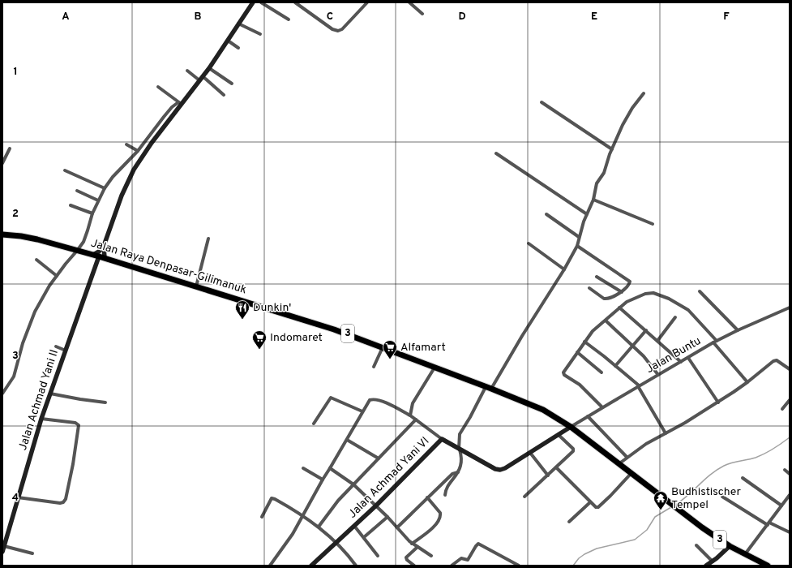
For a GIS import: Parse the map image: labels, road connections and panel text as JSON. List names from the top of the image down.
{
  "streets": {
    "highway": ["Jalan Raya Denpasar-Gilimanuk", "3"],
    "street": ["Jalan Buntu", "Jalan Achmad Yani II", "Jalan Achmad Yani VI"]
  },
  "crossings": [
    ["Jalan Raya Denpasar-Gilimanuk", "Jalan Buntu"],
    ["Jalan Raya Denpasar-Gilimanuk", "Jalan Achmad Yani II"],
    ["Jalan Raya Denpasar-Gilimanuk", "Jalan Achmad Yani VI"],
    ["Jalan Buntu", "Jalan Achmad Yani VI"]
  ],
  "places": {
    "restaurant": ["Dunkin'"],
    "supermarket": ["Indomaret", "Alfamart"],
    "temple": ["Budhistischer Tempel"]
  },
  "grid": {
    "columns": [
      "A",
      "B",
      "C",
      "D",
      "E",
      "F"
    ],
    "rows": [
      "1",
      "2",
      "3",
      "4"
    ]
  }
}
